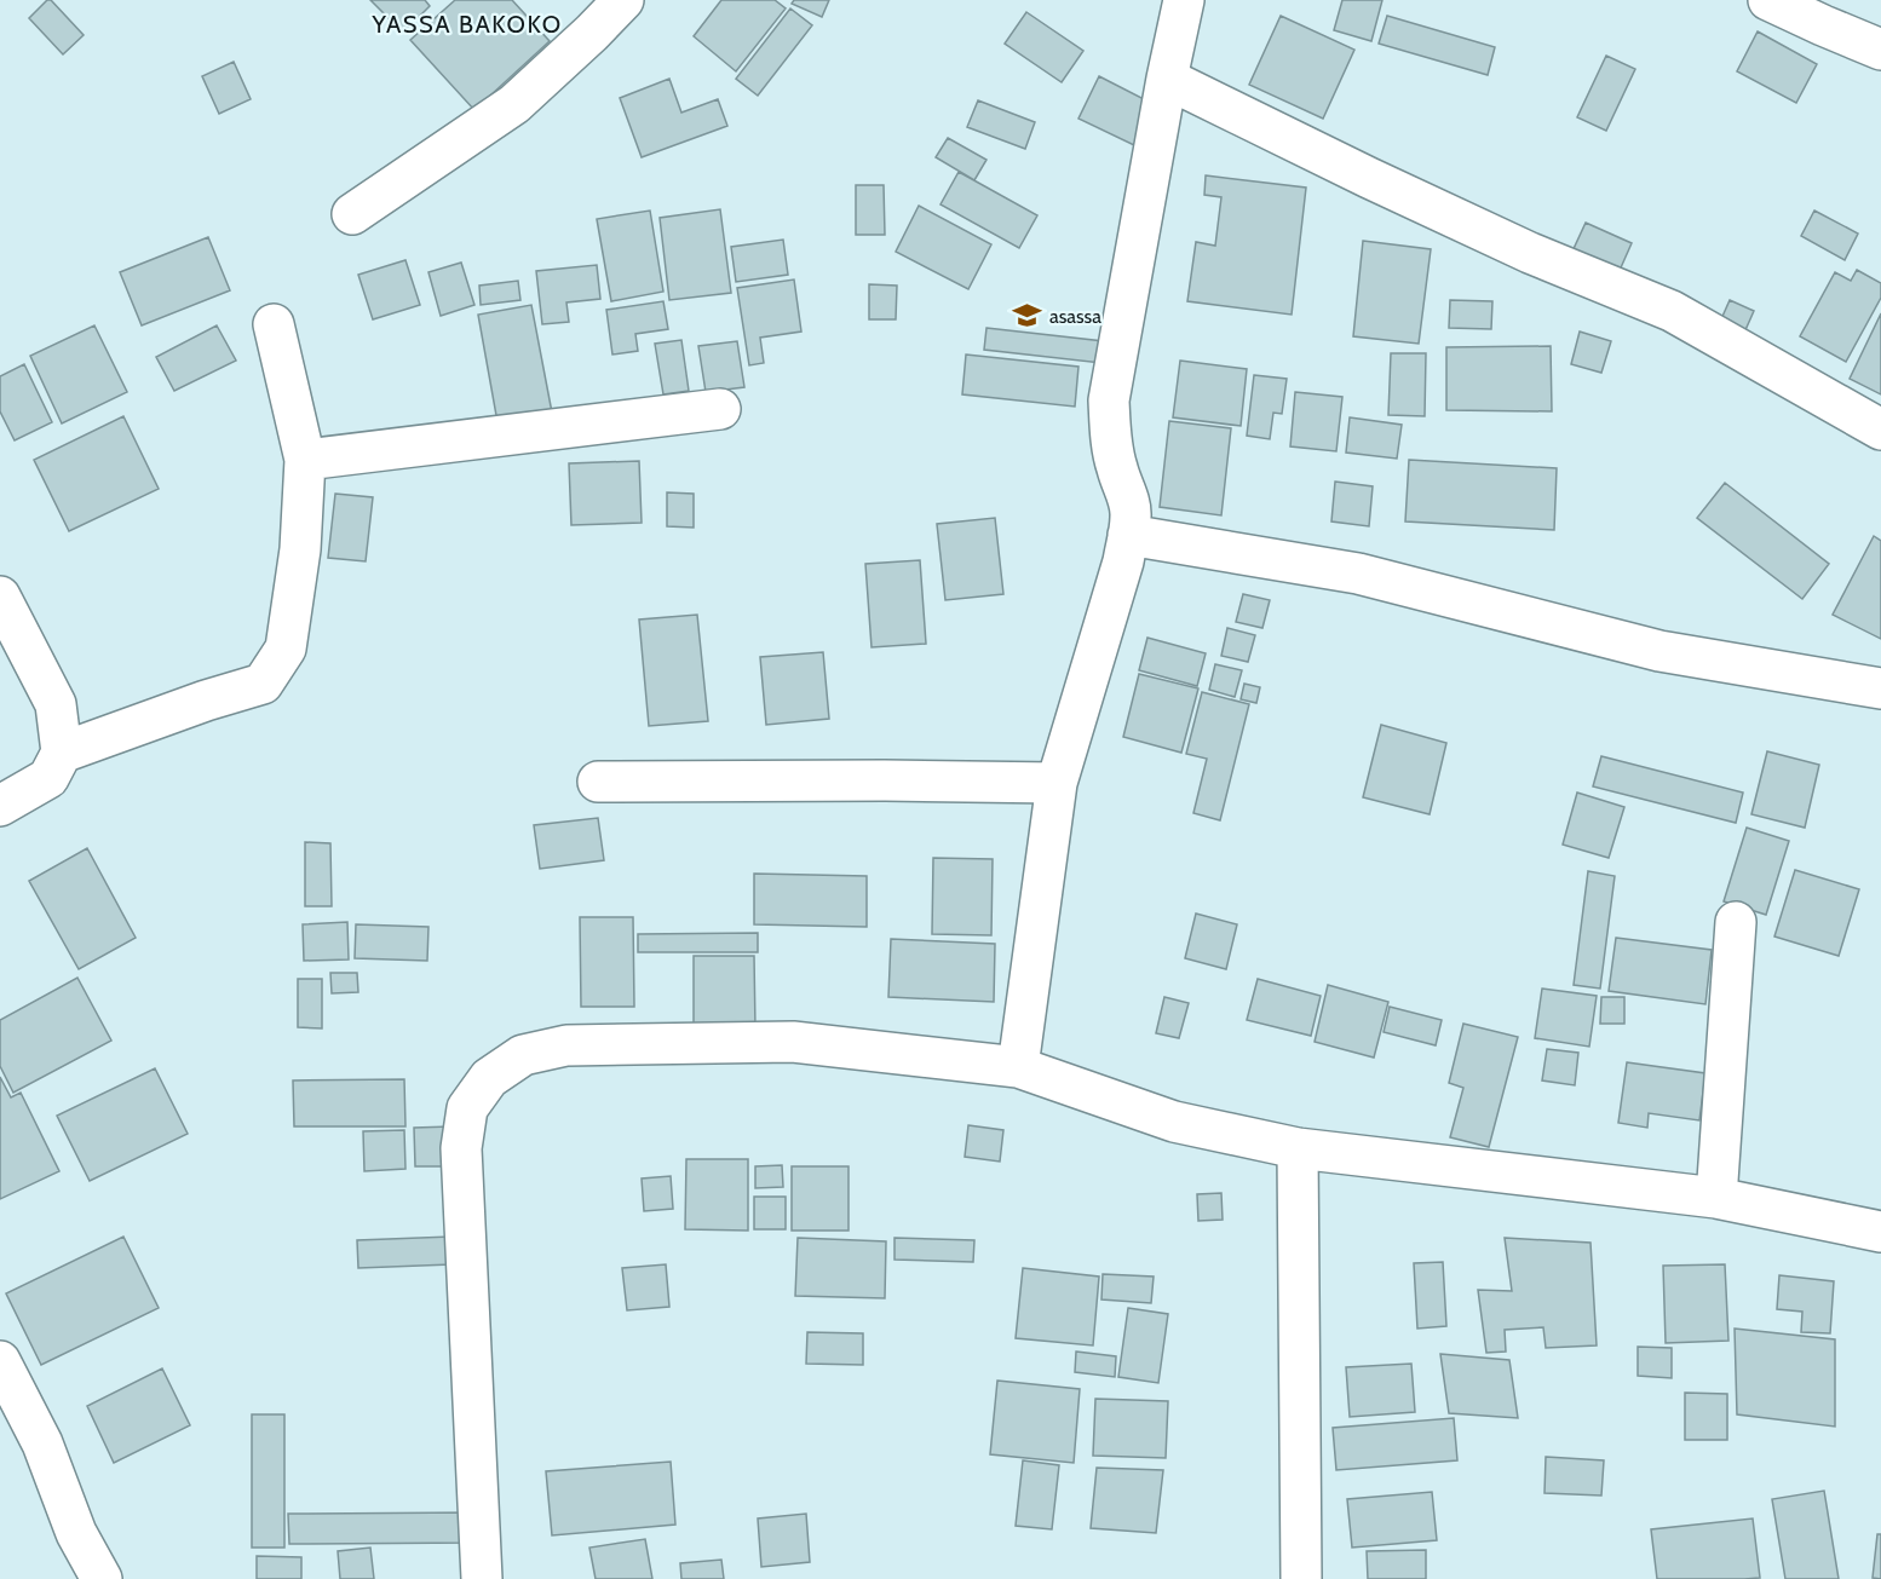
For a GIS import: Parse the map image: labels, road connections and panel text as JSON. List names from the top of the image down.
{
  "districts": ["YASSA BAKOKO"],
  "places": {
    "school or university": ["asassa"]
  }
}
